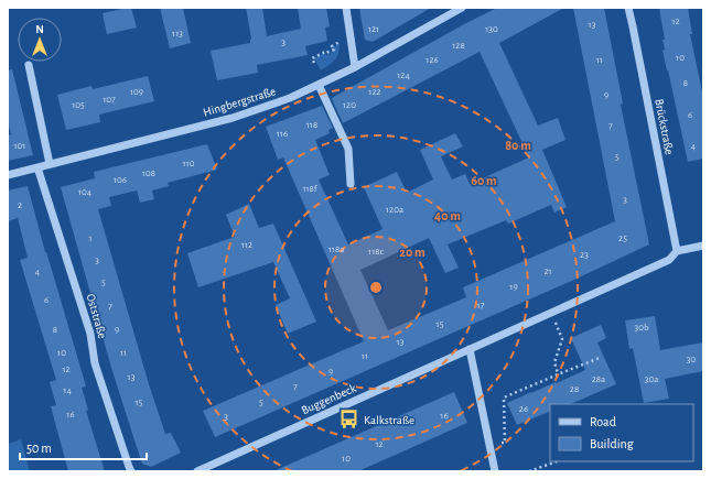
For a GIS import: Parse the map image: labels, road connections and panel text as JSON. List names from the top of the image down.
{
  "streets": {
    "street": [
      "Hingbergstraße",
      "Brückstraße",
      "Oststraße",
      "Buggenbeck"
    ]
  },
  "crossings": [
    ["Hingbergstraße", "Oststraße"],
    ["Brückstraße", "Buggenbeck"]
  ],
  "places": {
    "bus stop": ["Kalkstraße"]
  },
  "house_numbers": [
    "12",
    "13",
    "121",
    "130",
    "113",
    "3",
    "128",
    "10",
    "126",
    "11",
    "124",
    "8",
    "109",
    "122",
    "9",
    "107",
    "105",
    "120",
    "6",
    "118",
    "7",
    "116",
    "101",
    "4",
    "5",
    "110",
    "108",
    "106",
    "118f",
    "104",
    "3",
    "2",
    "120a",
    "1",
    "25",
    "112",
    "118a",
    "118c",
    "23",
    "3",
    "4",
    "21",
    "5",
    "19",
    "6",
    "17",
    "7",
    "15",
    "30b",
    "8",
    "9",
    "13",
    "10",
    "11",
    "11",
    "30",
    "12",
    "9",
    "13",
    "28a",
    "30a",
    "7",
    "28",
    "14",
    "15",
    "5",
    "26",
    "16",
    "16",
    "3",
    "12",
    "10"
  ],
  "legend": ["Road", "Building"],
  "scale_bar": "50 m",
  "north": "top",
  "rings": [
    "80 m",
    "60 m",
    "40 m",
    "20 m"
  ]
}
